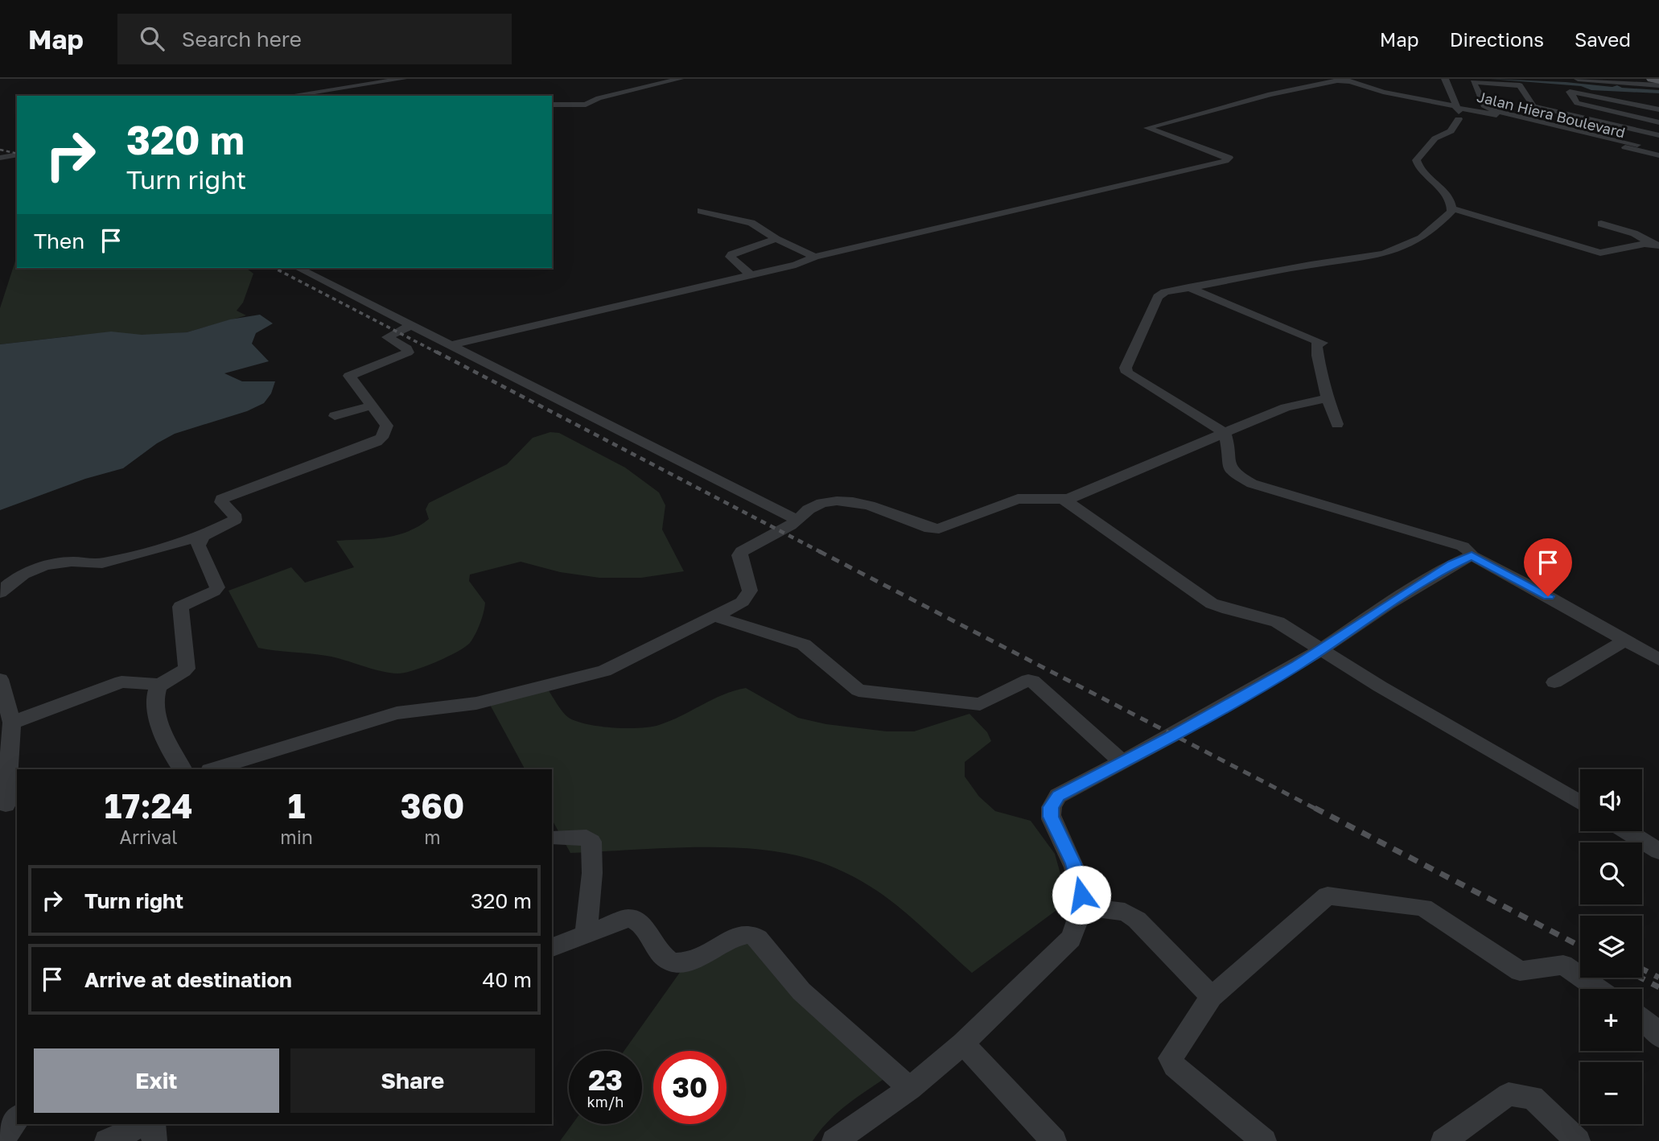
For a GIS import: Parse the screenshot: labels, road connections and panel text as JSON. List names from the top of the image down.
{
  "streets": {
    "street": ["Jalan Hiera Boulevard"]
  },
  "page": {
    "header": "Map",
    "search": "Search here",
    "nav": ["Map", "Directions", "Saved"],
    "turn": ["320 m", "Turn right"],
    "then": "Then",
    "map_buttons": ["+", "−"],
    "eta": [
      "17:24",
      "Arrival",
      "1",
      "min",
      "360",
      "m"
    ],
    "list": [
      {
        "name": "Turn right",
        "value": "320 m"
      },
      {
        "name": "Arrive at destination",
        "value": "40 m"
      }
    ],
    "buttons": ["Exit", "Share"],
    "speed": "23 km/h",
    "limit": "30"
  }
}
